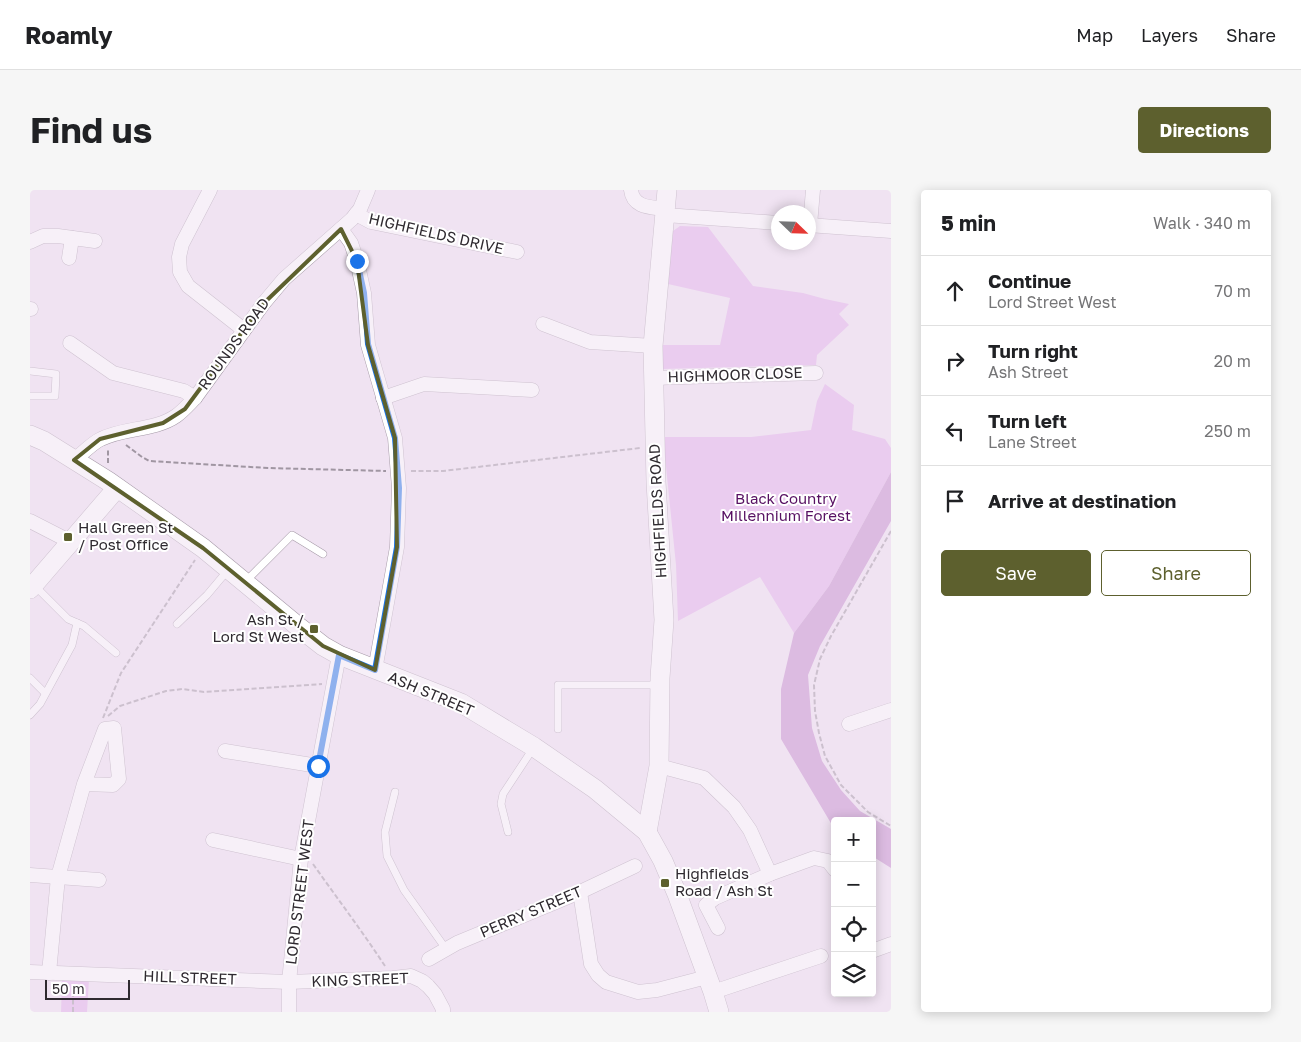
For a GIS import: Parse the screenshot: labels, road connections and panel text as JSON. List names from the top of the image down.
{
  "streets": {
    "main road": ["HIGHFIELDS ROAD", "ASH STREET"],
    "street": [
      "HIGHFIELDS DRIVE",
      "ROUNDS ROAD",
      "HIGHMOOR CLOSE",
      "LORD STREET WEST",
      "PERRY STREET",
      "HILL STREET",
      "KING STREET"
    ]
  },
  "crossings": [
    ["HIGHFIELDS DRIVE", "ROUNDS ROAD"],
    ["ROUNDS ROAD", "ASH STREET"],
    ["HIGHMOOR CLOSE", "HIGHFIELDS ROAD"],
    ["HIGHFIELDS ROAD", "ASH STREET"],
    ["ASH STREET", "LORD STREET WEST"],
    ["LORD STREET WEST", "HILL STREET"],
    ["LORD STREET WEST", "KING STREET"],
    ["HILL STREET", "KING STREET"]
  ],
  "parks": ["Black Country Millennium Forest"],
  "places": {
    "transit": ["Hall Green St / Post Office", "Ash St / Lord St West", "Highfields Road / Ash St"]
  },
  "scale_bar": "50 m",
  "north": "bottom right",
  "page": {
    "header": "Roamly",
    "nav": ["Map", "Layers", "Share"],
    "buttons": [
      "Directions",
      ["Save", "Share"]
    ],
    "title": "Find us",
    "heading": ["5 min", "Walk · 340 m"],
    "list": [
      ["Continue", "Lord Street West", "70 m"],
      ["Turn right", "Ash Street", "20 m"],
      ["Turn left", "Lane Street", "250 m"],
      "Arrive at destination"
    ],
    "map_buttons": ["+", "−"],
    "scale": "50 m"
  }
}
